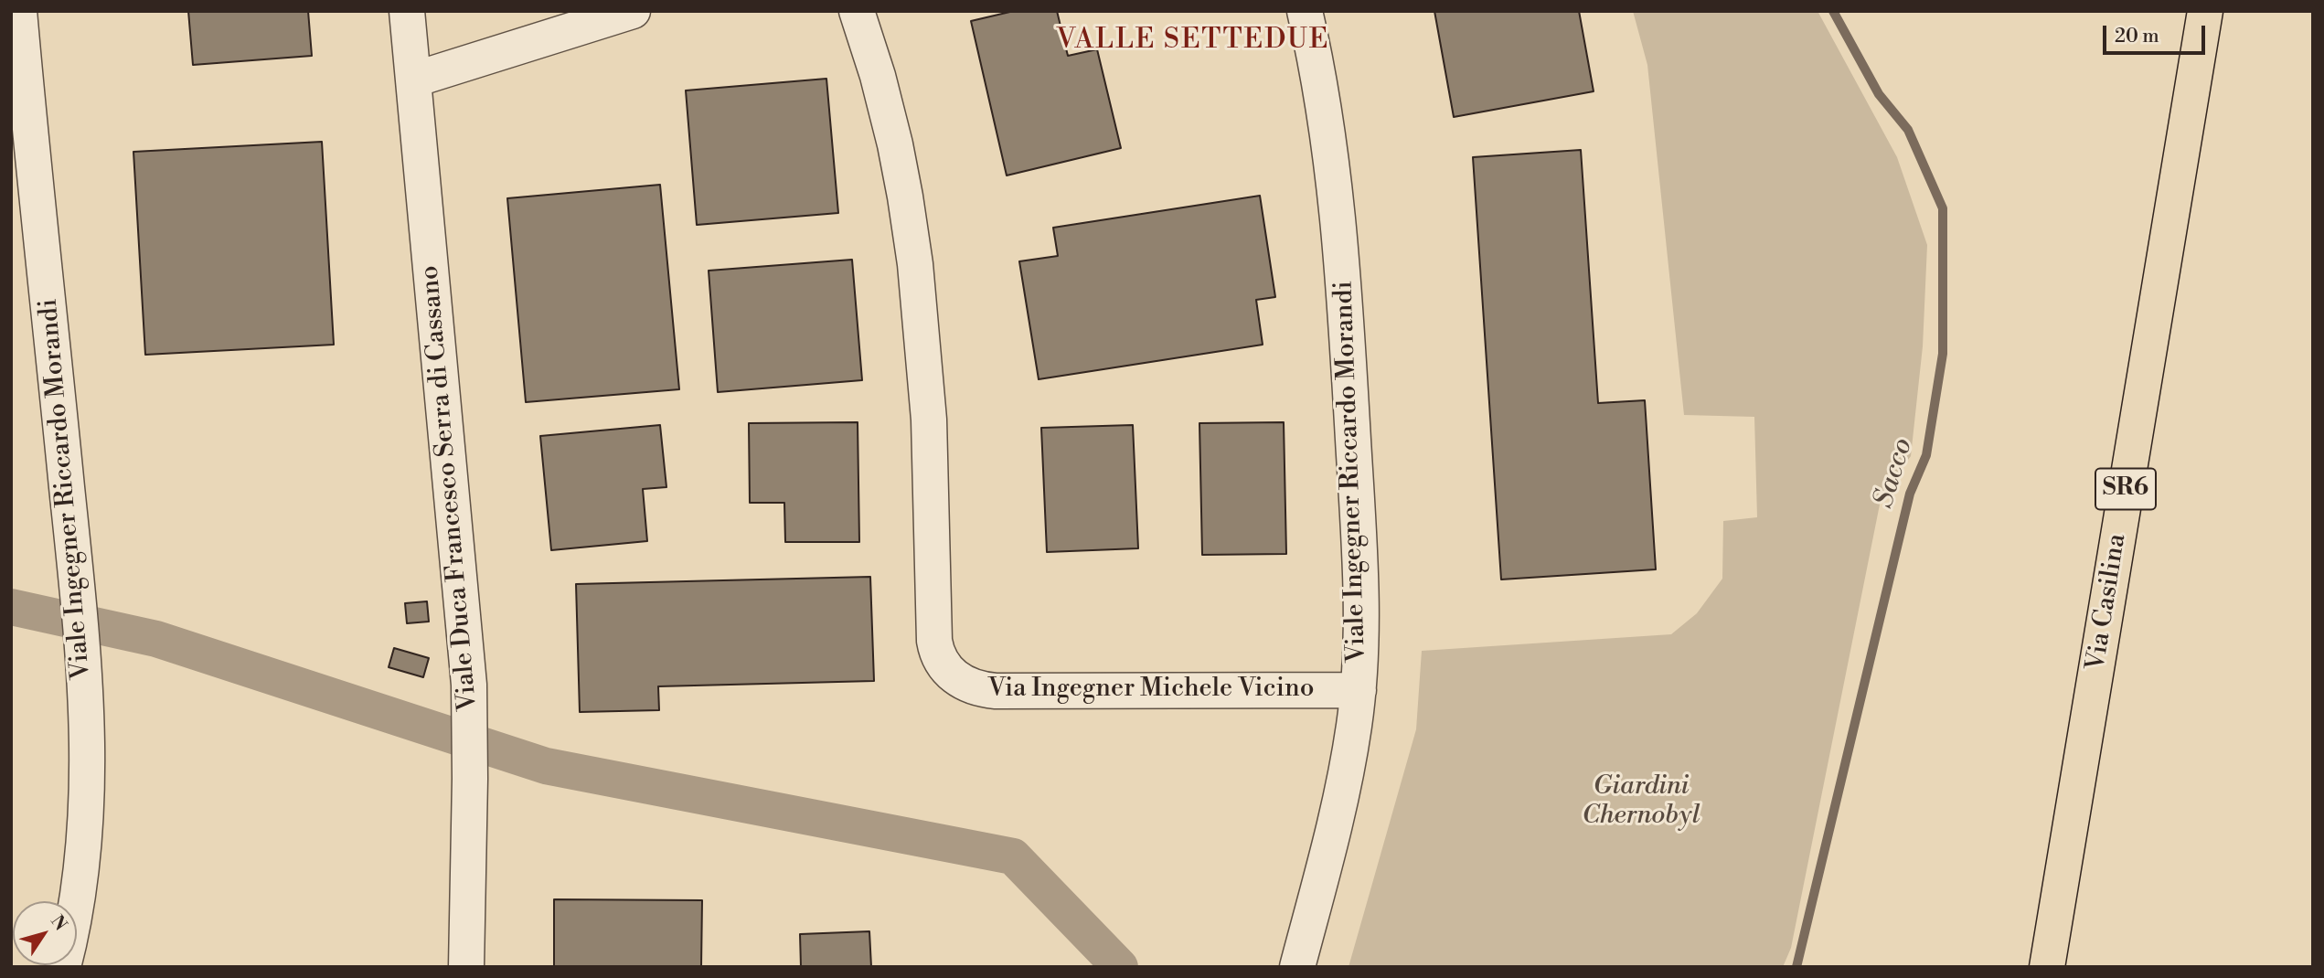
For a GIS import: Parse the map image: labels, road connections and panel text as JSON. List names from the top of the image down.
{
  "streets": {
    "main road": ["SR6", "Via Casilina"],
    "street": ["Viale Ingegner Riccardo Morandi", "Viale Duca Francesco Serra di Cassano", "Via Ingegner Michele Vicino"]
  },
  "crossings": [
    ["Viale Ingegner Riccardo Morandi", "Via Ingegner Michele Vicino"]
  ],
  "districts": ["VALLE SETTEDUE"],
  "water": ["Sacco"],
  "parks": ["Giardini Chernobyl"],
  "scale_bar": "20 m",
  "north": "top right"
}
